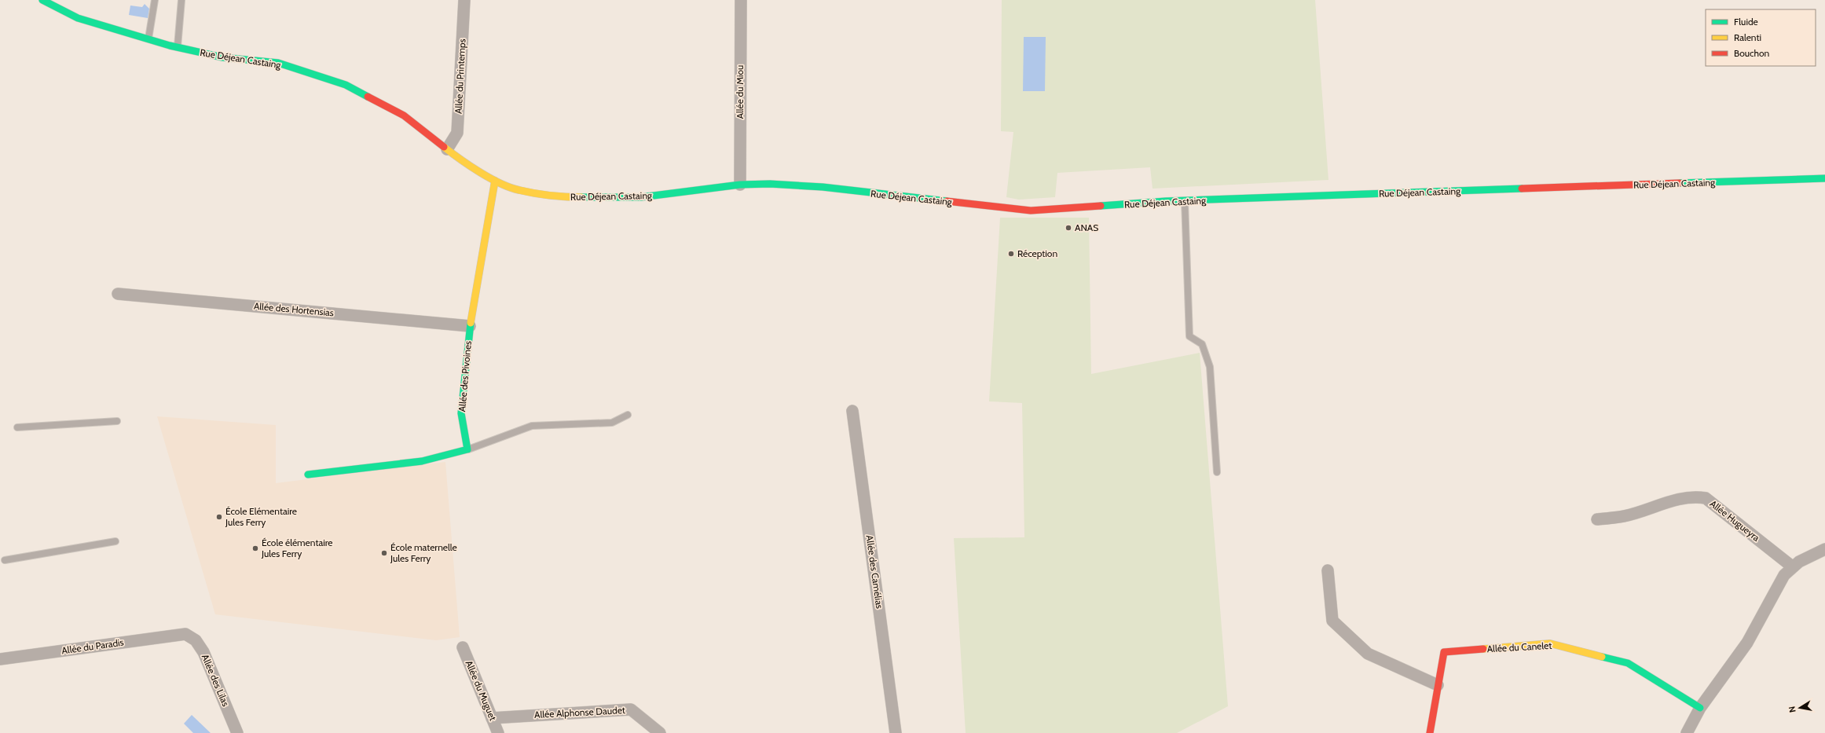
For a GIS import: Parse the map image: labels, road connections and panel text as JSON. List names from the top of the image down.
{
  "streets": {
    "street": [
      "Rue Déjean Castaing",
      "Allée du Printemps",
      "Allée du Miou",
      "Allée des Hortensias",
      "Allée des Pivoines",
      "Allée Hugueyra",
      "Allée des Camélias",
      "Allée du Paradis",
      "Allée du Canelet",
      "Allée des Lilas",
      "Allée du Muguet",
      "Allée Alphonse Daudet"
    ]
  },
  "crossings": [
    ["Rue Déjean Castaing", "Allée du Printemps"],
    ["Rue Déjean Castaing", "Allée du Miou"],
    ["Rue Déjean Castaing", "Allée des Pivoines"],
    ["Allée des Hortensias", "Allée des Pivoines"],
    ["Allée du Paradis", "Allée des Lilas"],
    ["Allée du Muguet", "Allée Alphonse Daudet"]
  ],
  "places": [
    "ANAS",
    "Réception",
    "École Elémentaire Jules Ferry",
    "École élémentaire Jules Ferry",
    "École maternelle Jules Ferry"
  ],
  "legend": ["Fluide", "Ralenti", "Bouchon"],
  "north": "left"
}
